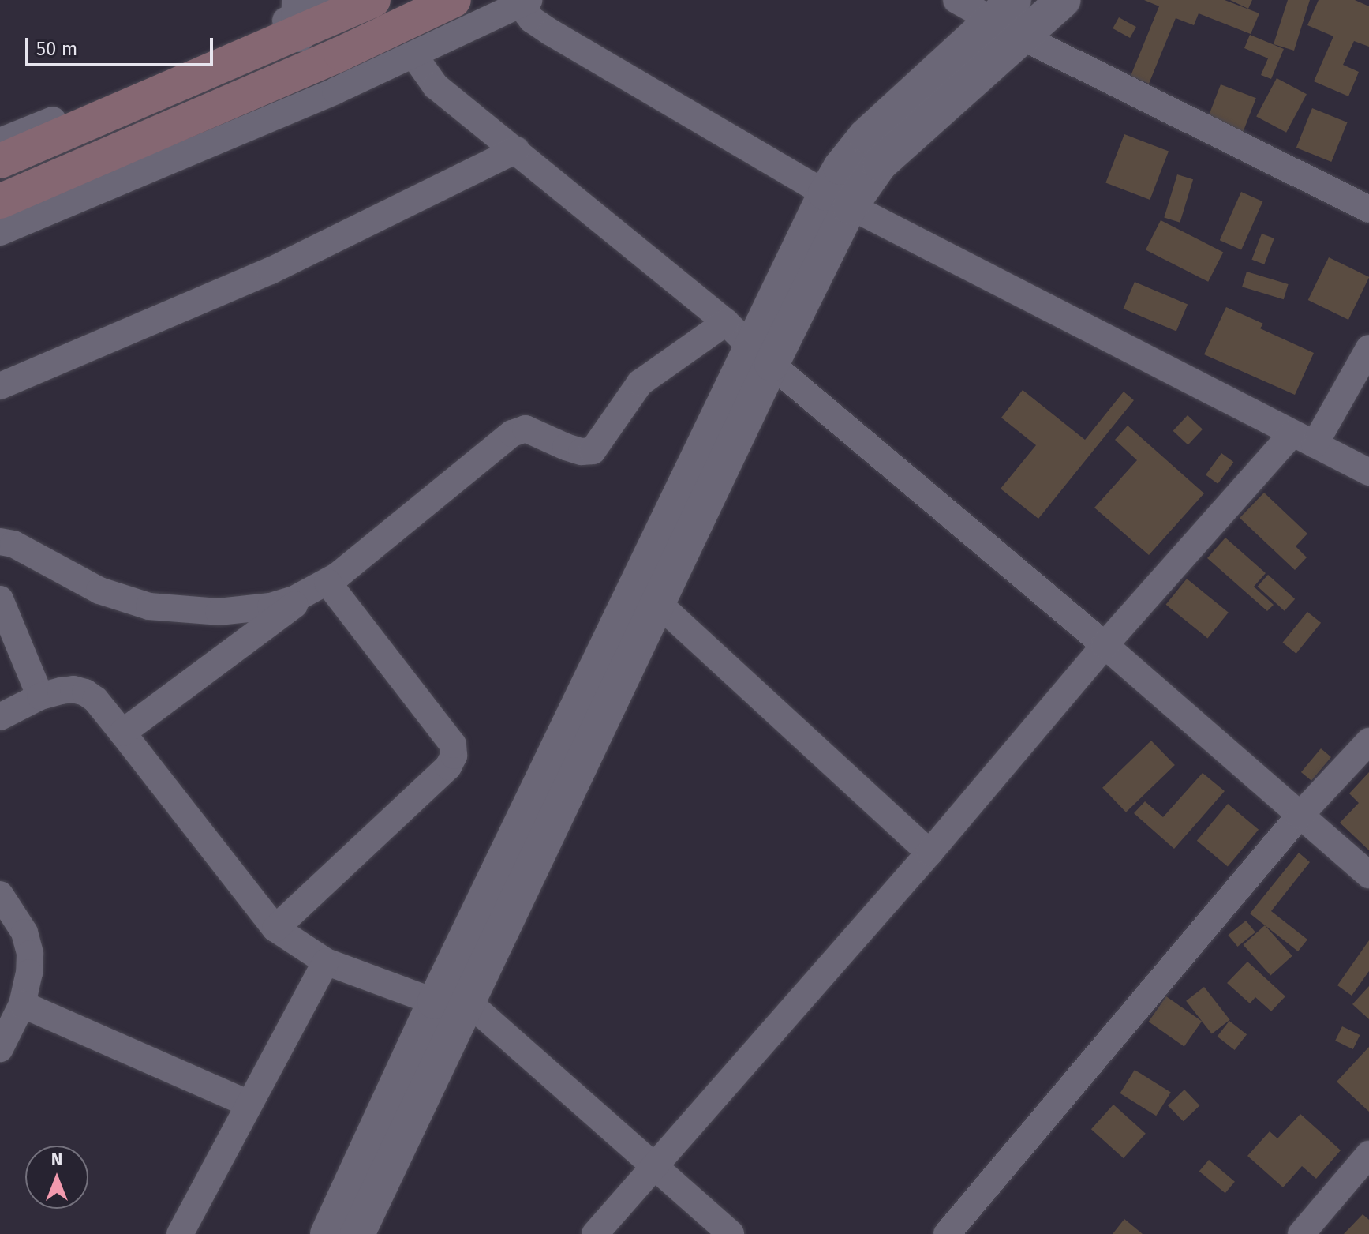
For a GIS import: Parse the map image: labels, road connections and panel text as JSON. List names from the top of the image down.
{
  "scale_bar": "50 m",
  "north": "top"
}
